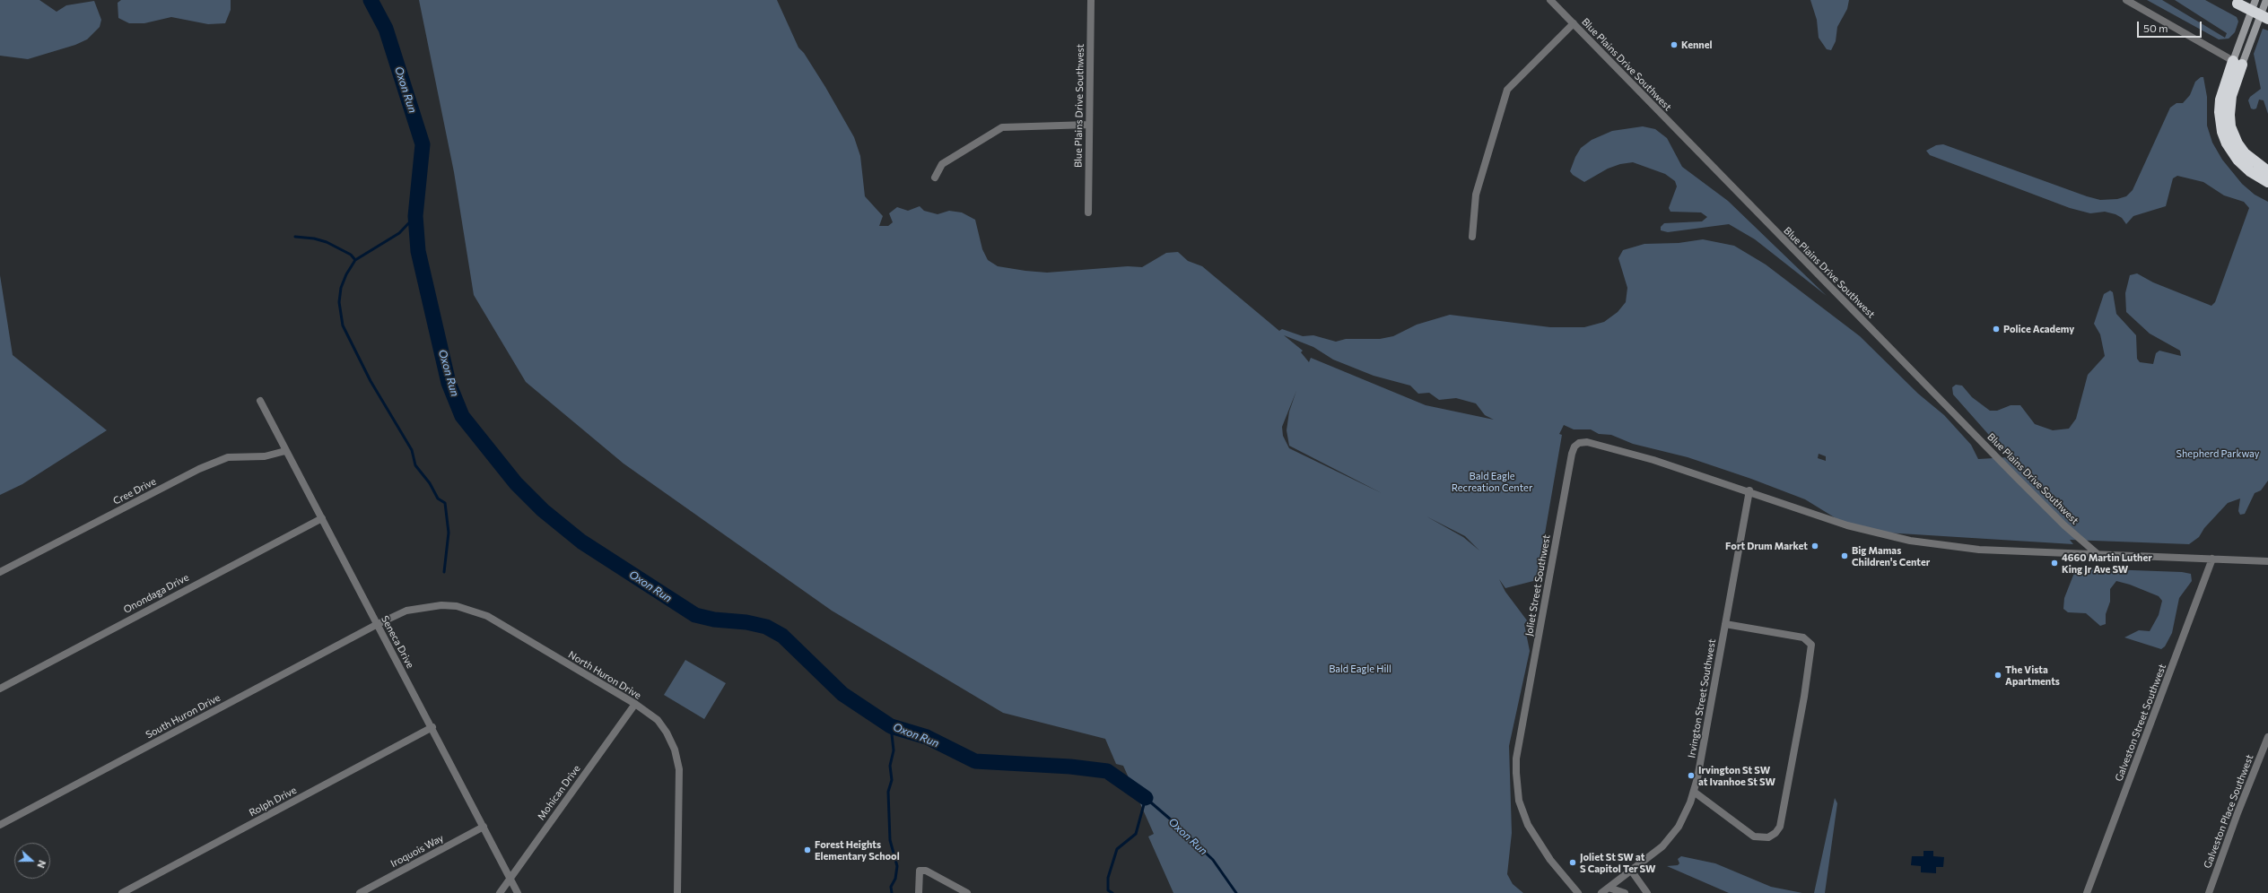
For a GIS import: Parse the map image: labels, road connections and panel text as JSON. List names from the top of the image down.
{
  "streets": {
    "street": [
      "Blue Plains Drive Southwest",
      "Cree Drive",
      "Joliet Street Southwest",
      "Onondaga Drive",
      "Seneca Drive",
      "North Huron Drive",
      "Irvington Street Southwest",
      "South Huron Drive",
      "Galveston Street Southwest",
      "Mohican Drive",
      "Rolph Drive",
      "Galveston Place Southwest",
      "Iroquois Way"
    ]
  },
  "crossings": [
    ["Blue Plains Drive Southwest", "Joliet Street Southwest"],
    ["Cree Drive", "Seneca Drive"],
    ["Joliet Street Southwest", "Irvington Street Southwest"],
    ["Joliet Street Southwest", "Galveston Street Southwest"],
    ["Onondaga Drive", "Seneca Drive"],
    ["Seneca Drive", "North Huron Drive"],
    ["Seneca Drive", "South Huron Drive"],
    ["Seneca Drive", "Mohican Drive"],
    ["Seneca Drive", "Rolph Drive"],
    ["Seneca Drive", "Iroquois Way"],
    ["North Huron Drive", "South Huron Drive"],
    ["North Huron Drive", "Mohican Drive"]
  ],
  "water": ["Oxon Run"],
  "parks": ["Shepherd Parkway", "Bald Eagle Recreation Center", "Bald Eagle Hill"],
  "places": [
    "Kennel",
    "Police Academy",
    "Fort Drum Market",
    "Big Mamas Children's Center",
    "4660 Martin Luther King Jr Ave SW",
    "The Vista Apartments",
    "Irvington St SW at Ivanhoe St SW",
    "Forest Heights Elementary School",
    "Joliet St SW at S Capitol Ter SW"
  ],
  "scale_bar": "50 m",
  "north": "right"
}
